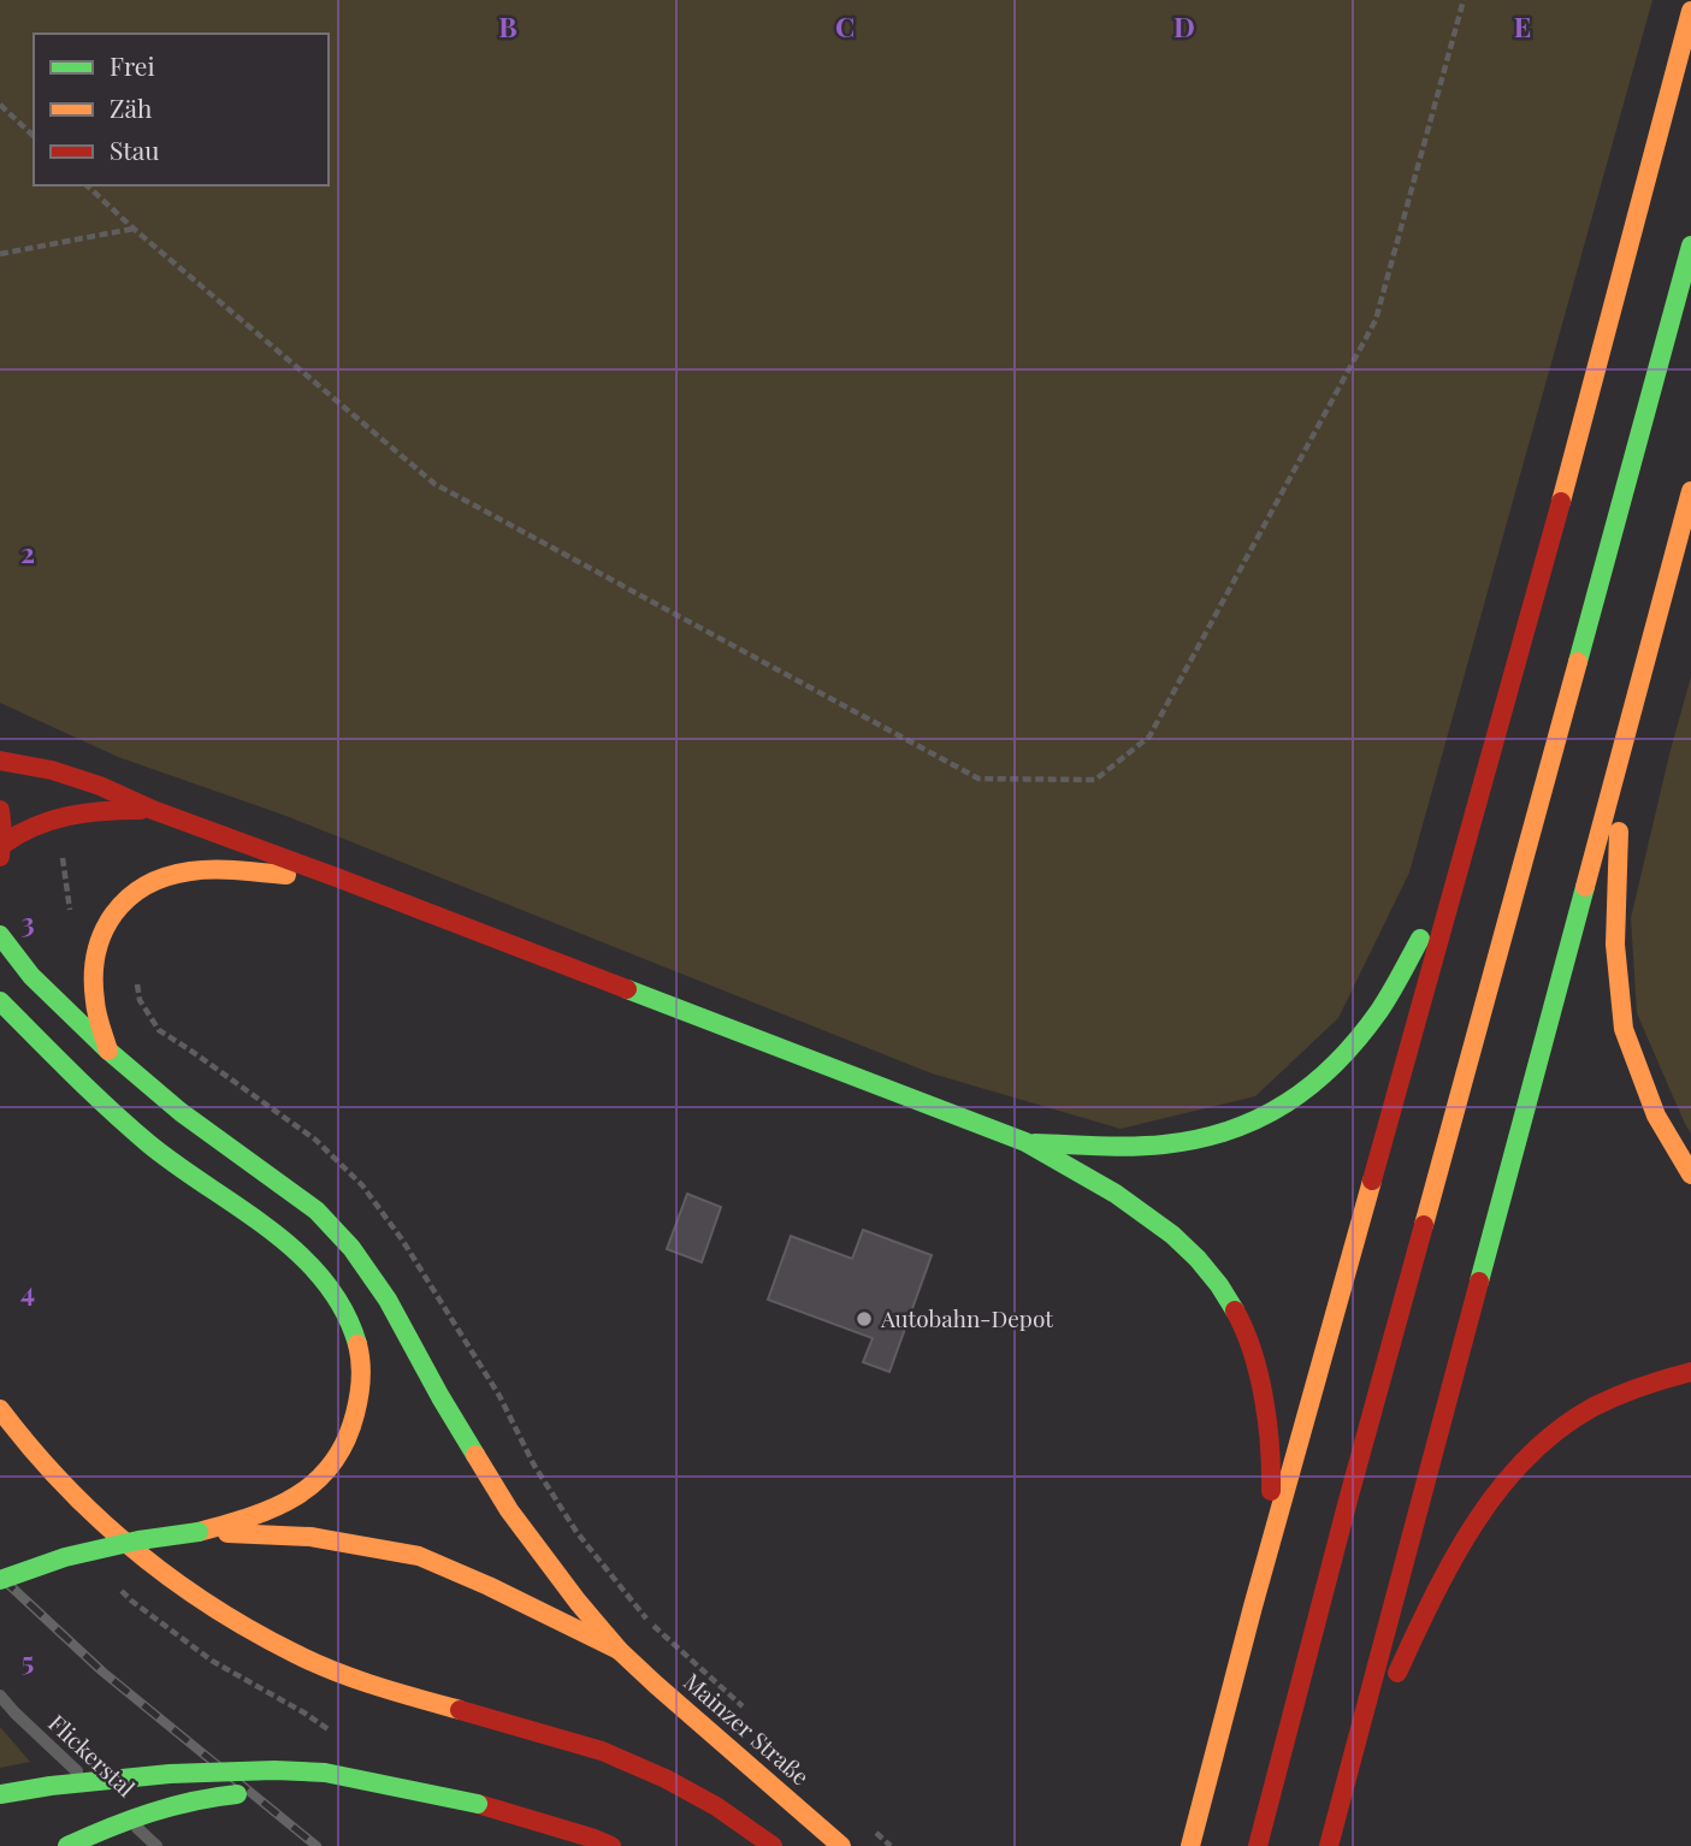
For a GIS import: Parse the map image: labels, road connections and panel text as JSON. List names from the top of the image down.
{
  "streets": {
    "main road": ["Mainzer Straße"],
    "lane": ["Flickerstal"]
  },
  "places": ["Autobahn-Depot"],
  "legend": ["Frei", "Zäh", "Stau"],
  "grid": {
    "columns": [
      "B",
      "C",
      "D",
      "E"
    ],
    "rows": [
      "2",
      "3",
      "4",
      "5"
    ]
  }
}
